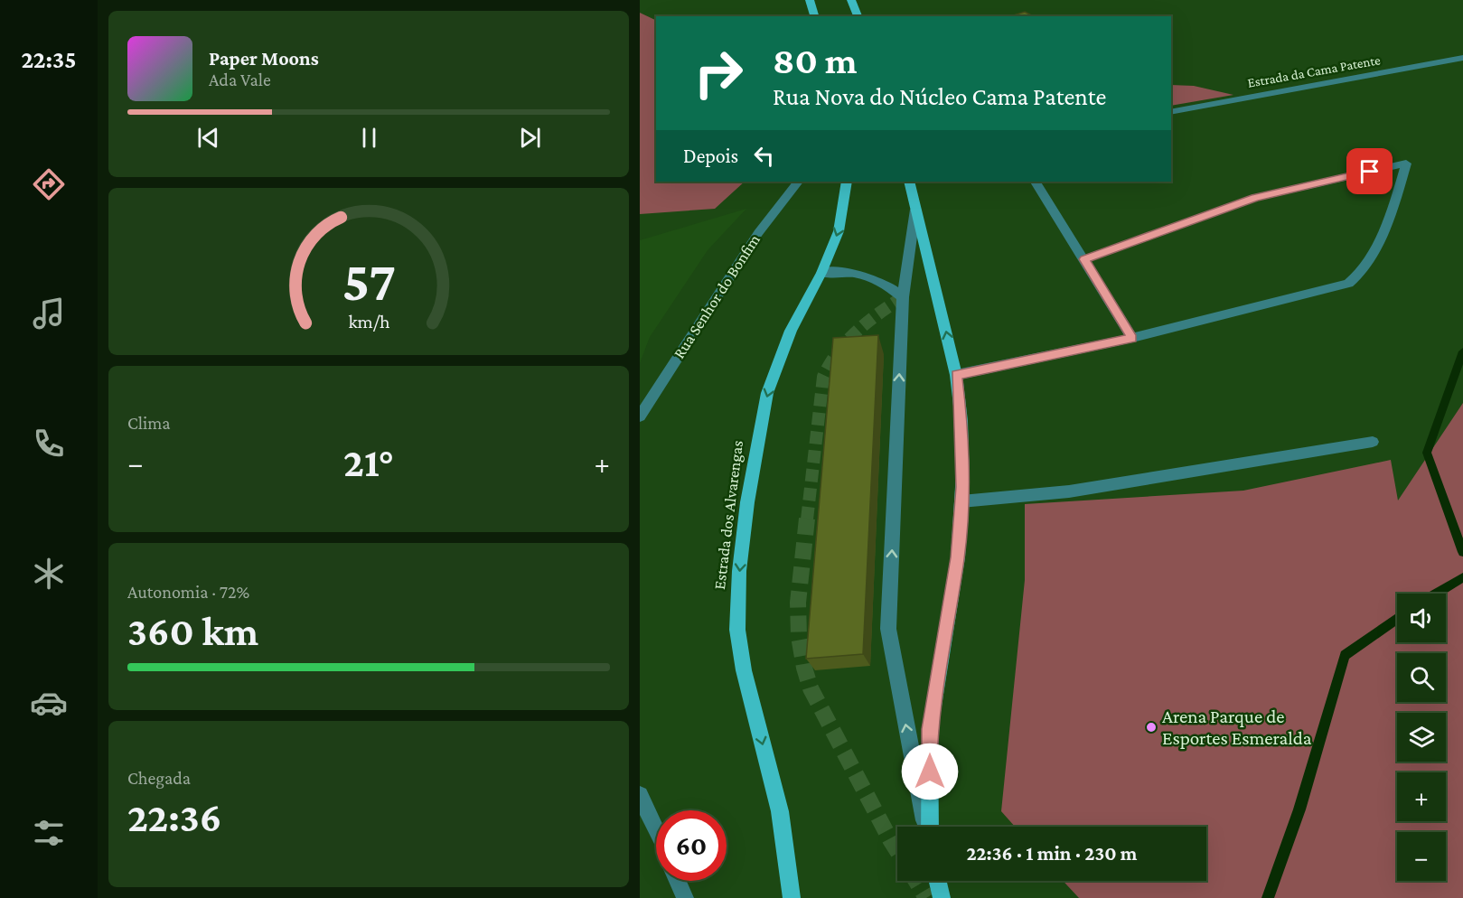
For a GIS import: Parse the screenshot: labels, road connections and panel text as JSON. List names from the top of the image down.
{
  "streets": {
    "main road": ["Estrada dos Alvarengas"],
    "street": ["Estrada da Cama Patente", "Rua Senhor do Bonfim"]
  },
  "one_way": ["Estrada dos Alvarengas"],
  "places": ["Arena Parque de Esportes Esmeralda"],
  "page": {
    "tabs": "22:35",
    "turn": ["80 m", "Rua Nova do Núcleo Cama Patente"],
    "song": ["Paper Moons", "Ada Vale"],
    "then": "Depois",
    "tile": [
      "Clima",
      ["Autonomia · 72%", "360 km"],
      ["Chegada", "22:36"]
    ],
    "heat": ["−", "21°", "+"],
    "map_buttons": ["+", "−"],
    "limit": "60",
    "trip": "22:36 · 1 min · 230 m",
    "gauge": ["57", "km/h"]
  }
}
